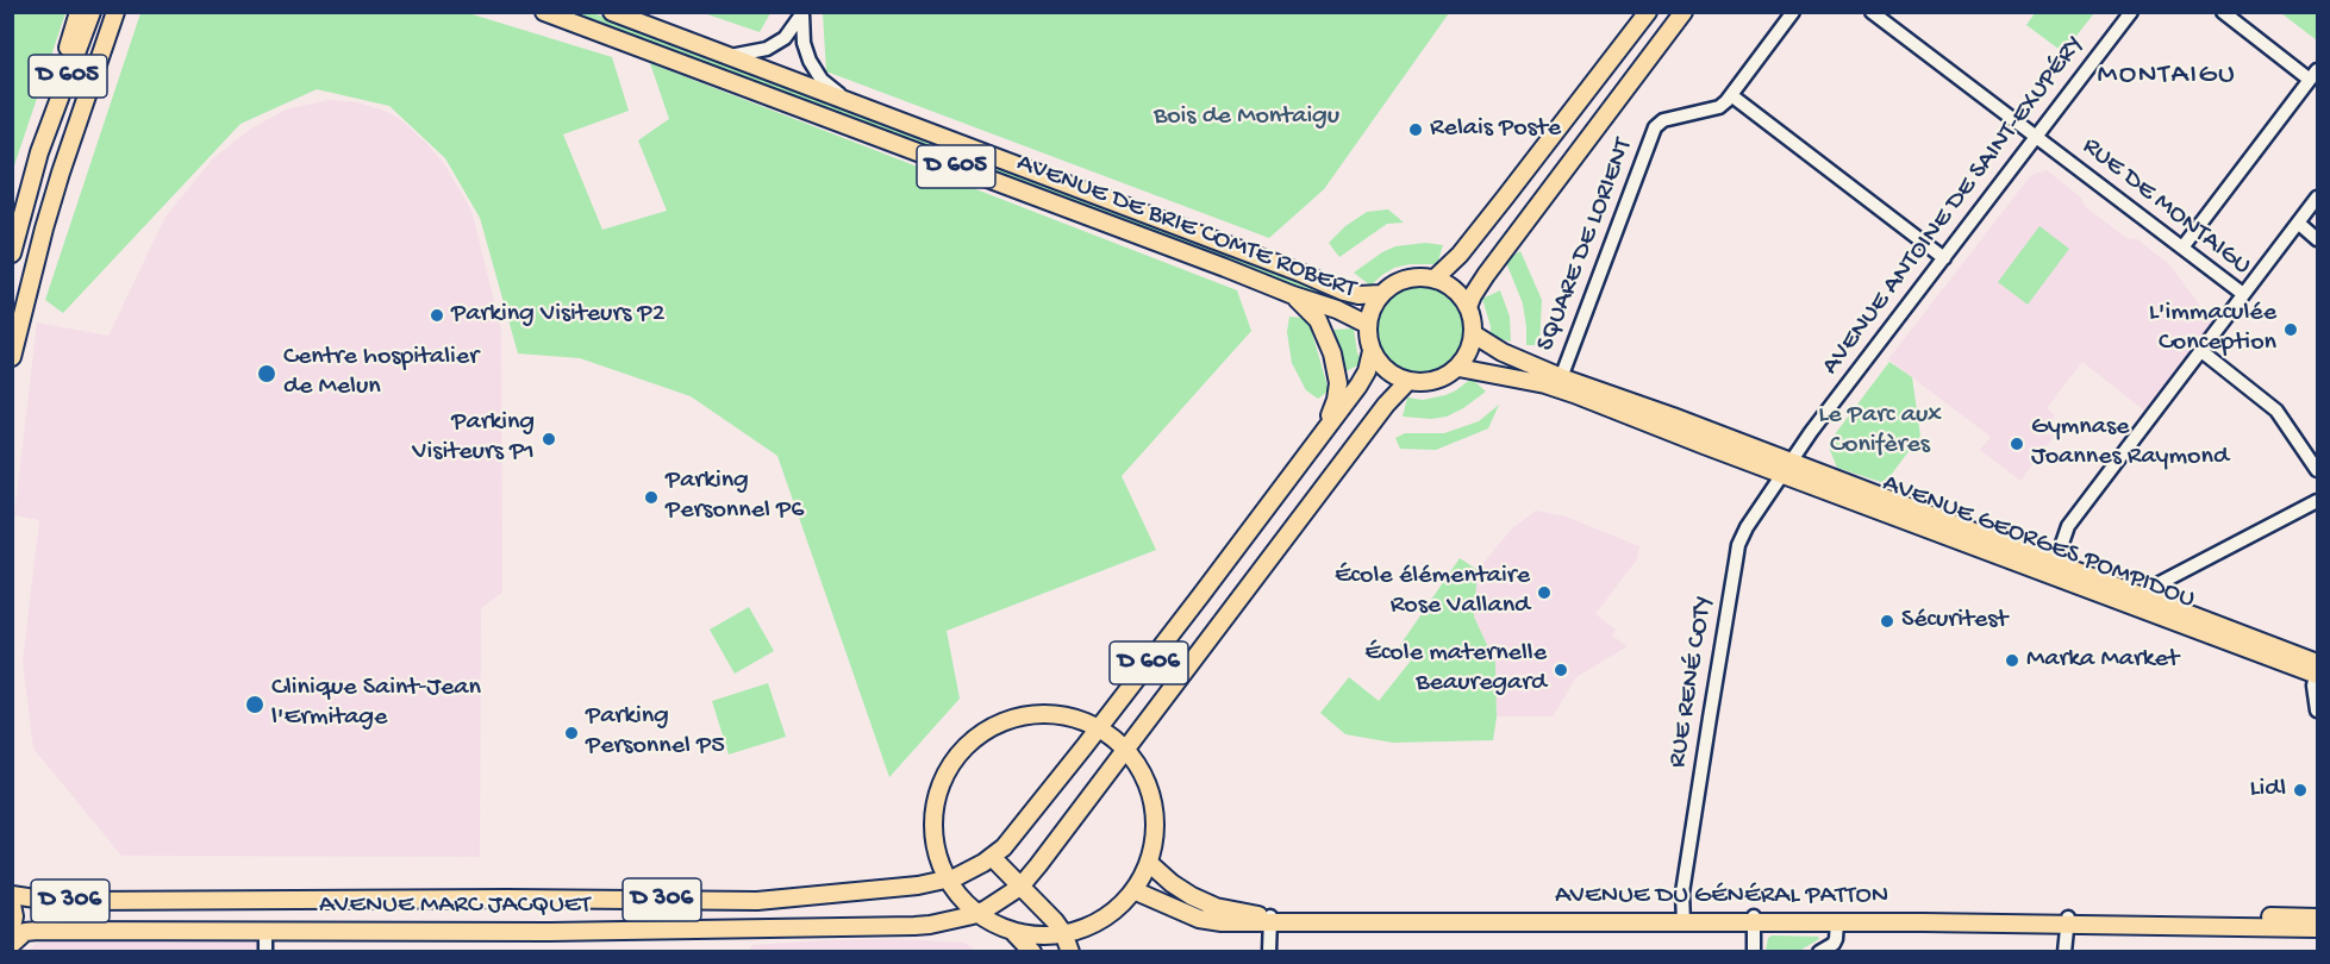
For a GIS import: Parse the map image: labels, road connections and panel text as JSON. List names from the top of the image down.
{
  "streets": {
    "main road": [
      "D 605",
      "AVENUE DE BRIE COMTE ROBERT",
      "AVENUE GEORGES POMPIDOU",
      "D 606",
      "AVENUE DU GÉNÉRAL PATTON",
      "D 306",
      "AVENUE MARC JACQUET"
    ],
    "street": [
      "AVENUE ANTOINE DE SAINT-EXUPÉRY",
      "RUE DE MONTAIGU",
      "SQUARE DE LORIENT",
      "RUE RENÉ COTY"
    ]
  },
  "crossings": [
    ["AVENUE ANTOINE DE SAINT-EXUPÉRY", "RUE DE MONTAIGU"],
    ["AVENUE ANTOINE DE SAINT-EXUPÉRY", "AVENUE GEORGES POMPIDOU"],
    ["AVENUE ANTOINE DE SAINT-EXUPÉRY", "RUE RENÉ COTY"],
    ["RUE DE MONTAIGU", "AVENUE GEORGES POMPIDOU"],
    ["AVENUE DE BRIE COMTE ROBERT", "AVENUE GEORGES POMPIDOU"],
    ["AVENUE DE BRIE COMTE ROBERT", "D 606"],
    ["SQUARE DE LORIENT", "AVENUE GEORGES POMPIDOU"],
    ["AVENUE GEORGES POMPIDOU", "D 606"],
    ["AVENUE GEORGES POMPIDOU", "RUE RENÉ COTY"],
    ["D 606", "AVENUE MARC JACQUET"],
    ["RUE RENÉ COTY", "AVENUE DU GÉNÉRAL PATTON"]
  ],
  "districts": ["MONTAIGU"],
  "parks": ["Bois de Montaigu", "Le Parc aux Conifères"],
  "places": [
    "Relais Poste",
    "Parking Visiteurs P2",
    "L'immaculée Conception",
    "Centre hospitalier de Melun",
    "Parking Visiteurs P1",
    "Gymnase Joannes Raymond",
    "Parking Personnel P6",
    "École élémentaire Rose Valland",
    "Sécuritest",
    "Marka Market",
    "École maternelle Beauregard",
    "Clinique Saint-Jean l'Ermitage",
    "Parking Personnel P5",
    "Lidl"
  ]
}
